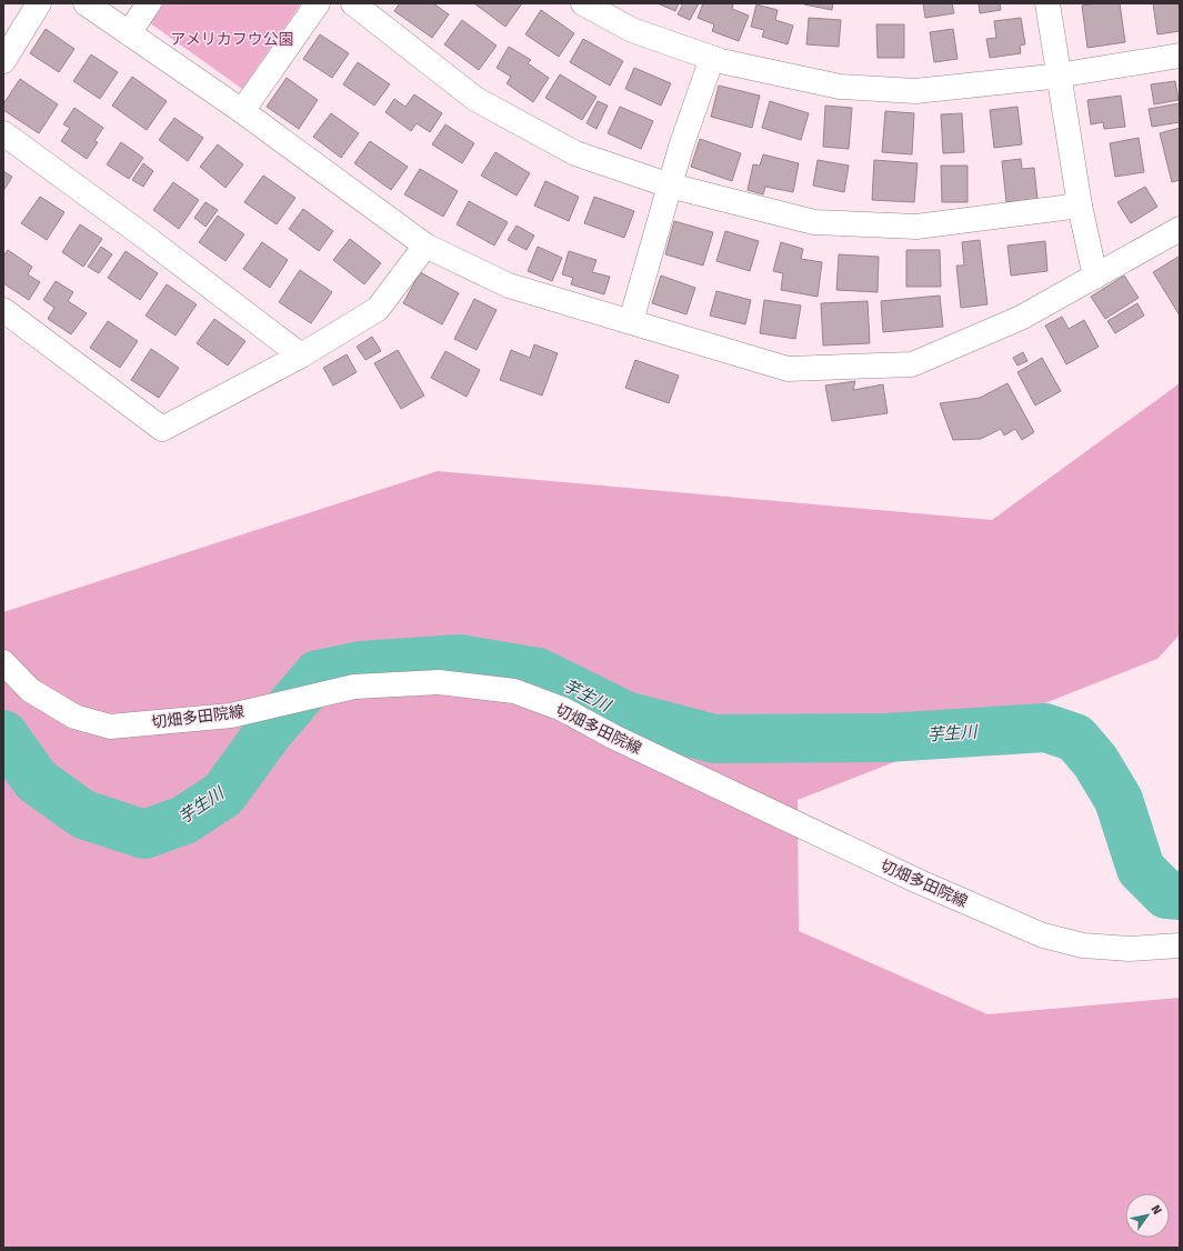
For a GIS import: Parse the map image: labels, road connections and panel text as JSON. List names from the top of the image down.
{
  "streets": {
    "street": ["切畑多田院線"]
  },
  "water": ["芋生川"],
  "parks": ["アメリカフウ公園"],
  "north": "top right"
}
